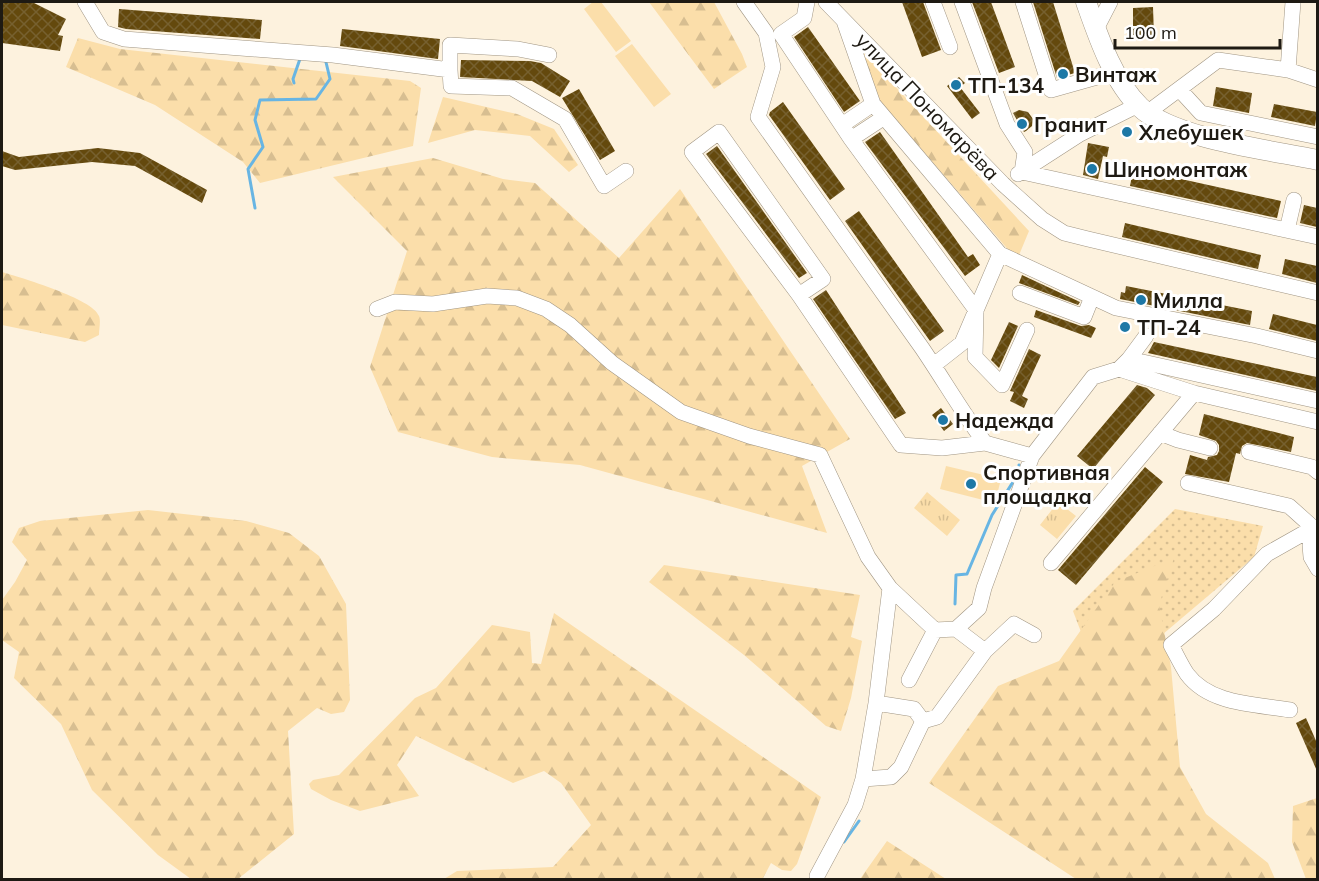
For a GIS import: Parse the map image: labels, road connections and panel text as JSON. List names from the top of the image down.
{
  "streets": {
    "street": ["улица Пономарёва"]
  },
  "places": [
    "Винтаж",
    "ТП-134",
    "Гранит",
    "Хлебушек",
    "Шиномонтаж",
    "Милла",
    "ТП-24",
    "Надежда",
    "Спортивная площадка"
  ],
  "scale_bar": "100 m"
}
